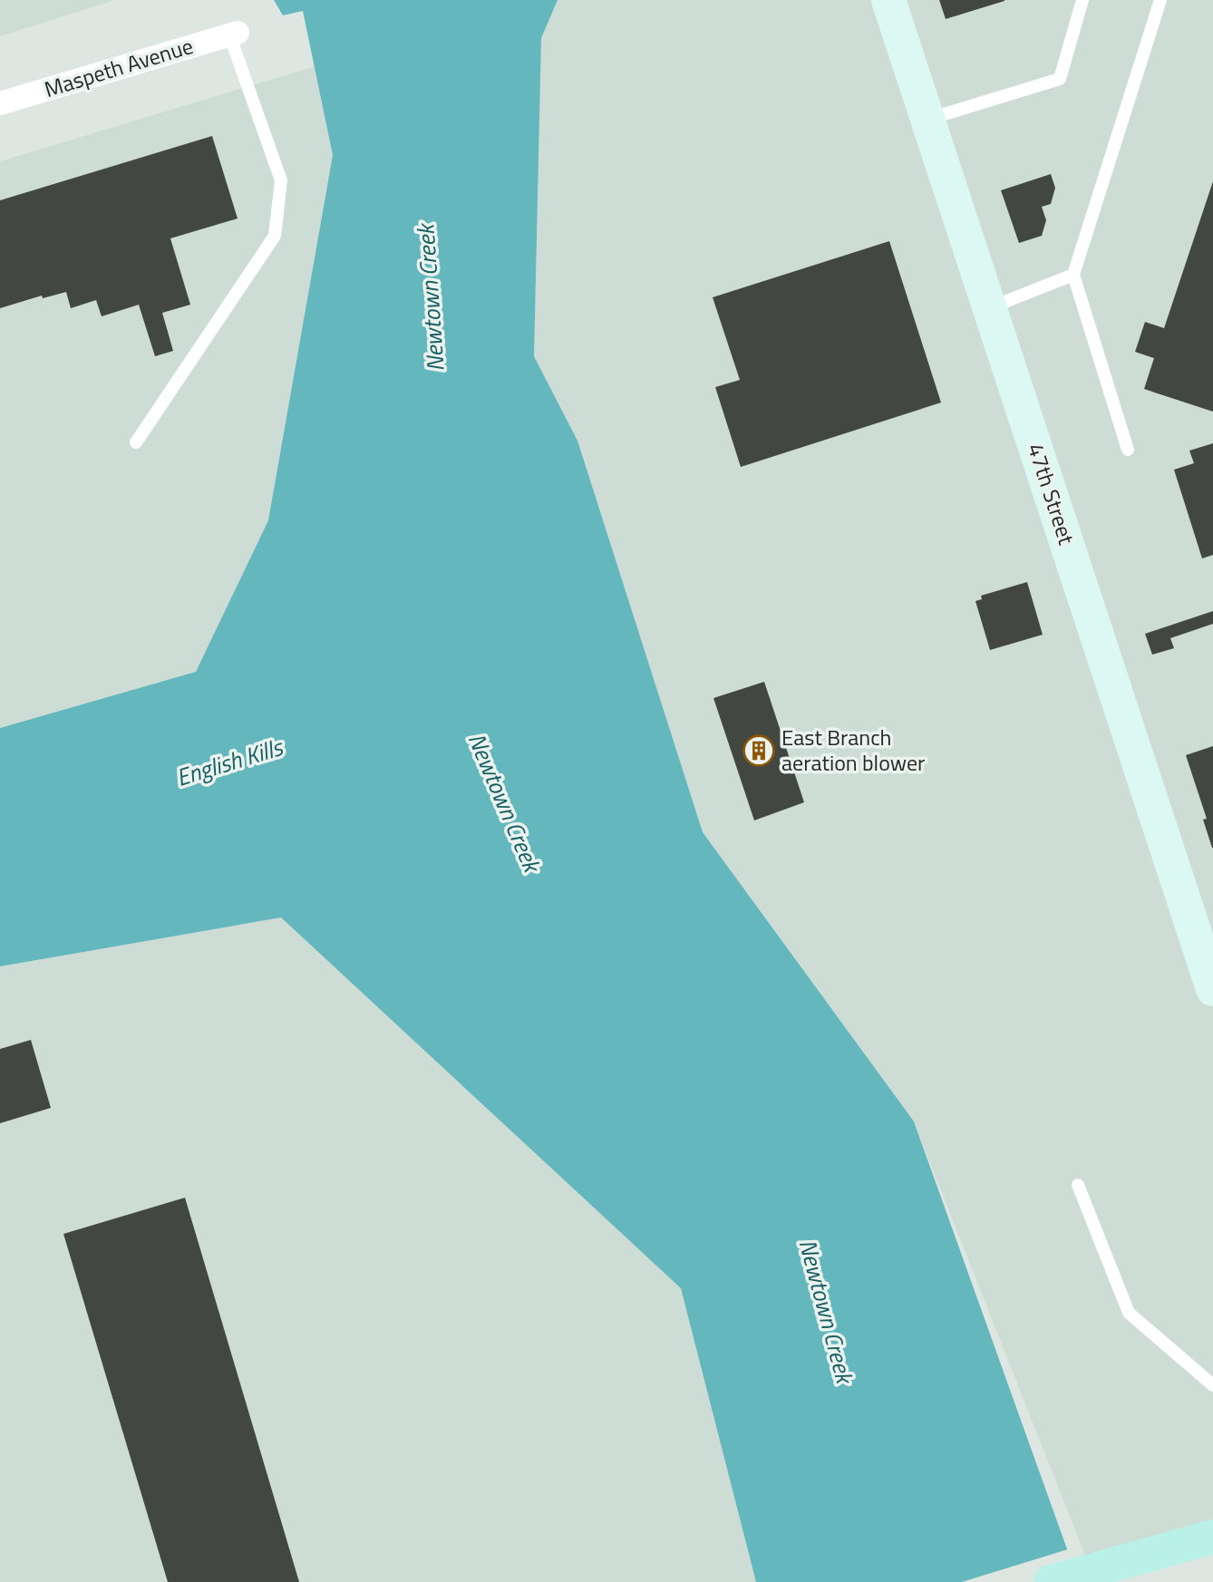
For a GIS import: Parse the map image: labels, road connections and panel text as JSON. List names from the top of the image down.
{
  "streets": {
    "main road": ["47th Street"],
    "street": ["Maspeth Avenue"]
  },
  "water": ["Newtown Creek", "English Kills"],
  "places": {
    "building": ["East Branch aeration blower"]
  }
}
